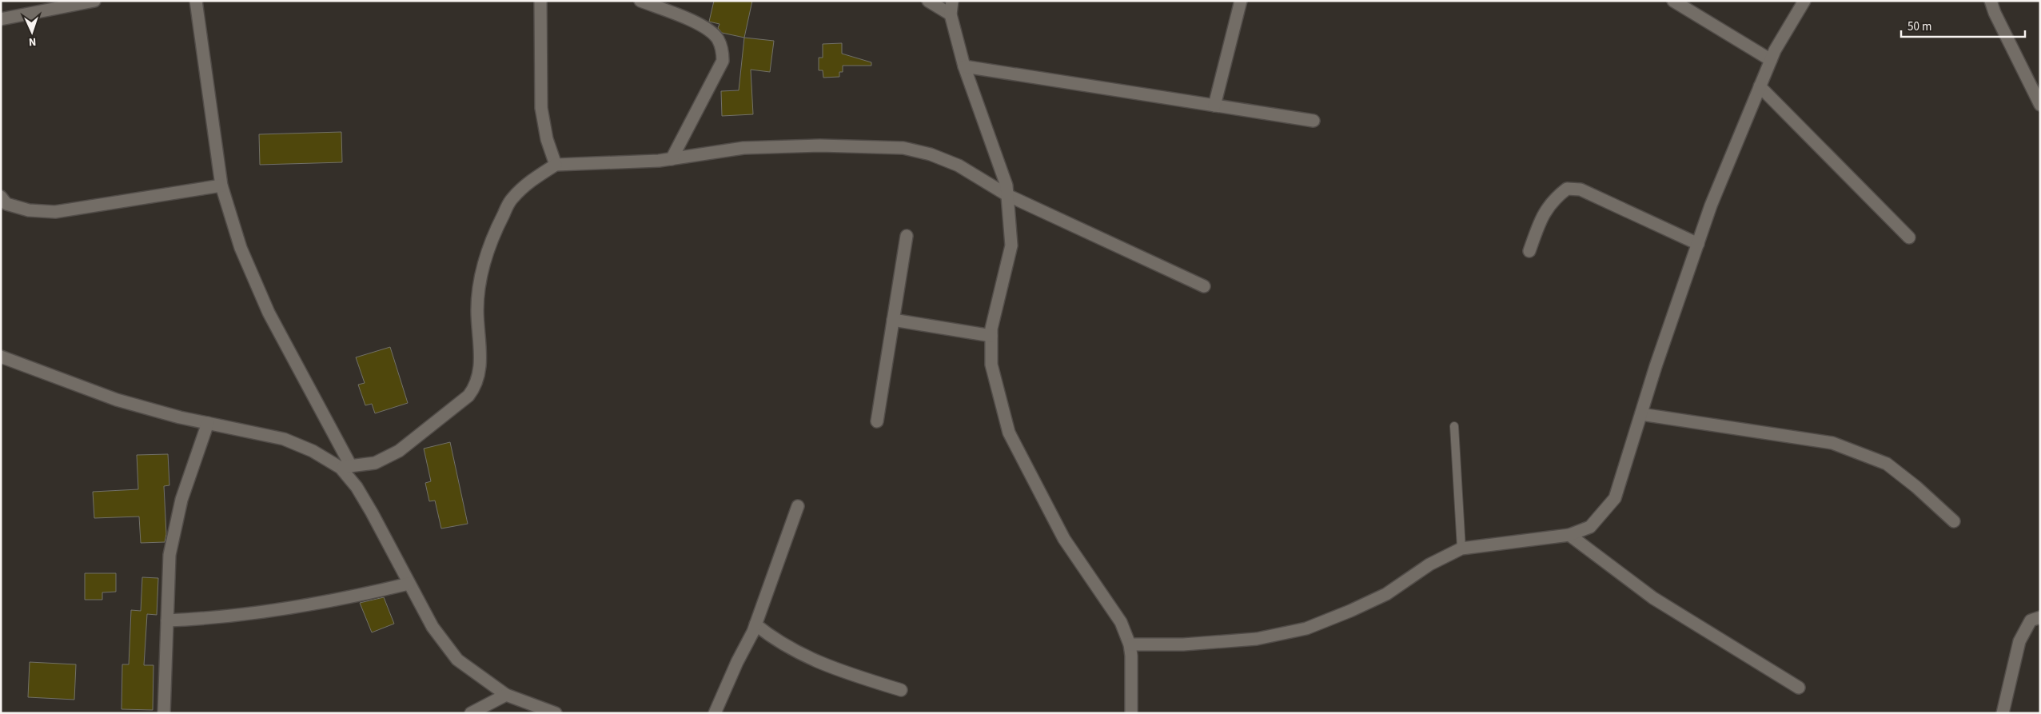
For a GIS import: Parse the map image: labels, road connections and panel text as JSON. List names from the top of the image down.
{
  "scale_bar": "50 m",
  "north": "bottom"
}
